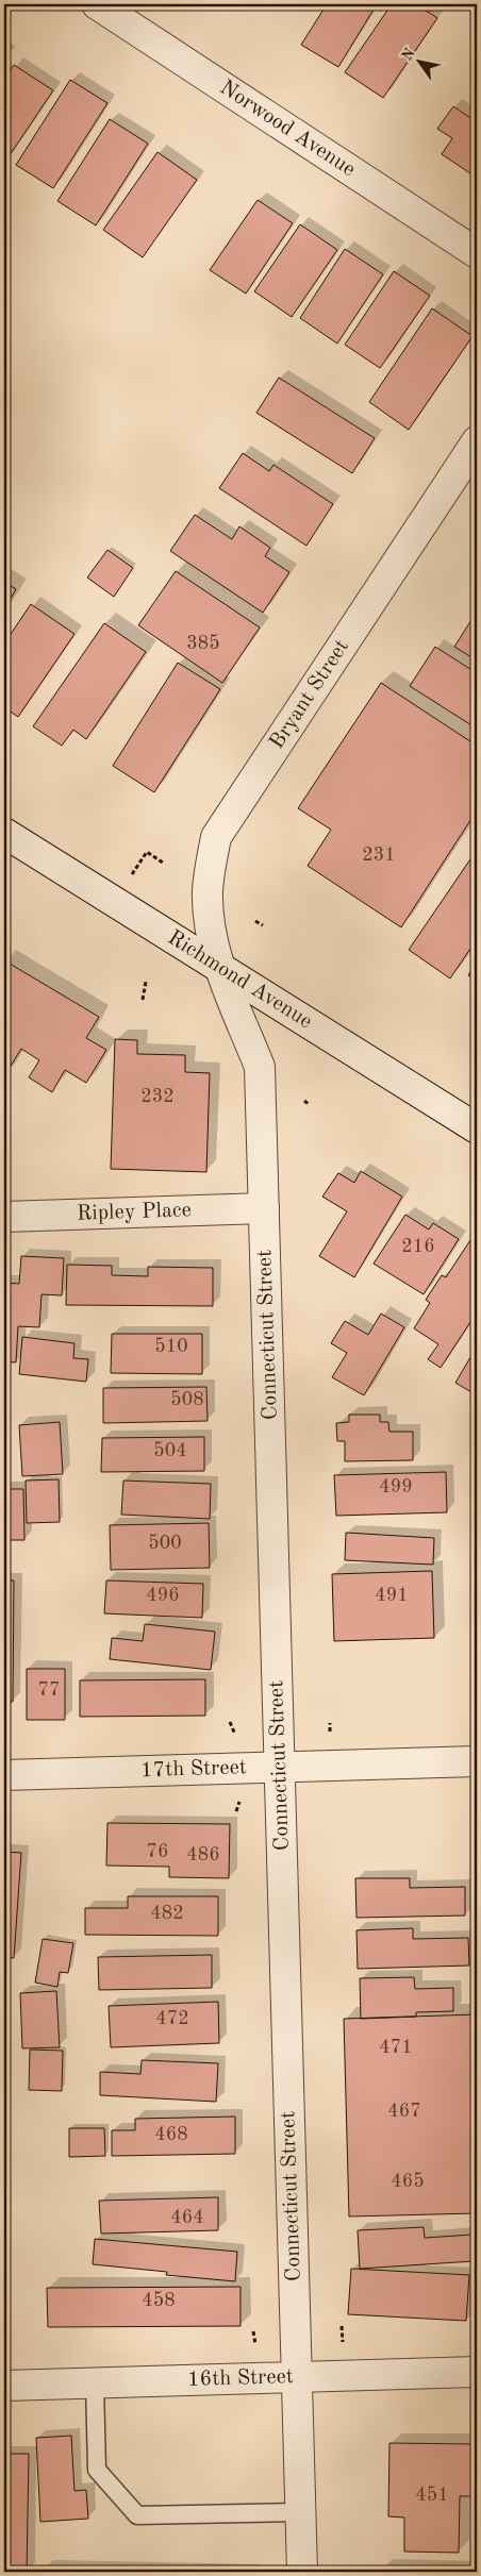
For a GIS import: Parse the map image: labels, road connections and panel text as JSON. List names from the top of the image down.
{
  "streets": {
    "street": [
      "Norwood Avenue",
      "Bryant Street",
      "Richmond Avenue",
      "Ripley Place",
      "Connecticut Street",
      "17th Street",
      "16th Street"
    ]
  },
  "crossings": [
    ["Bryant Street", "Richmond Avenue"],
    ["Bryant Street", "Connecticut Street"],
    ["Richmond Avenue", "Connecticut Street"],
    ["Ripley Place", "Connecticut Street"],
    ["Connecticut Street", "17th Street"],
    ["Connecticut Street", "16th Street"]
  ],
  "house_numbers": [
    "385",
    "231",
    "232",
    "216",
    "510",
    "508",
    "504",
    "499",
    "500",
    "496",
    "491",
    "77",
    "76",
    "486",
    "482",
    "472",
    "471",
    "467",
    "468",
    "465",
    "464",
    "458",
    "451"
  ],
  "north": "top left"
}
